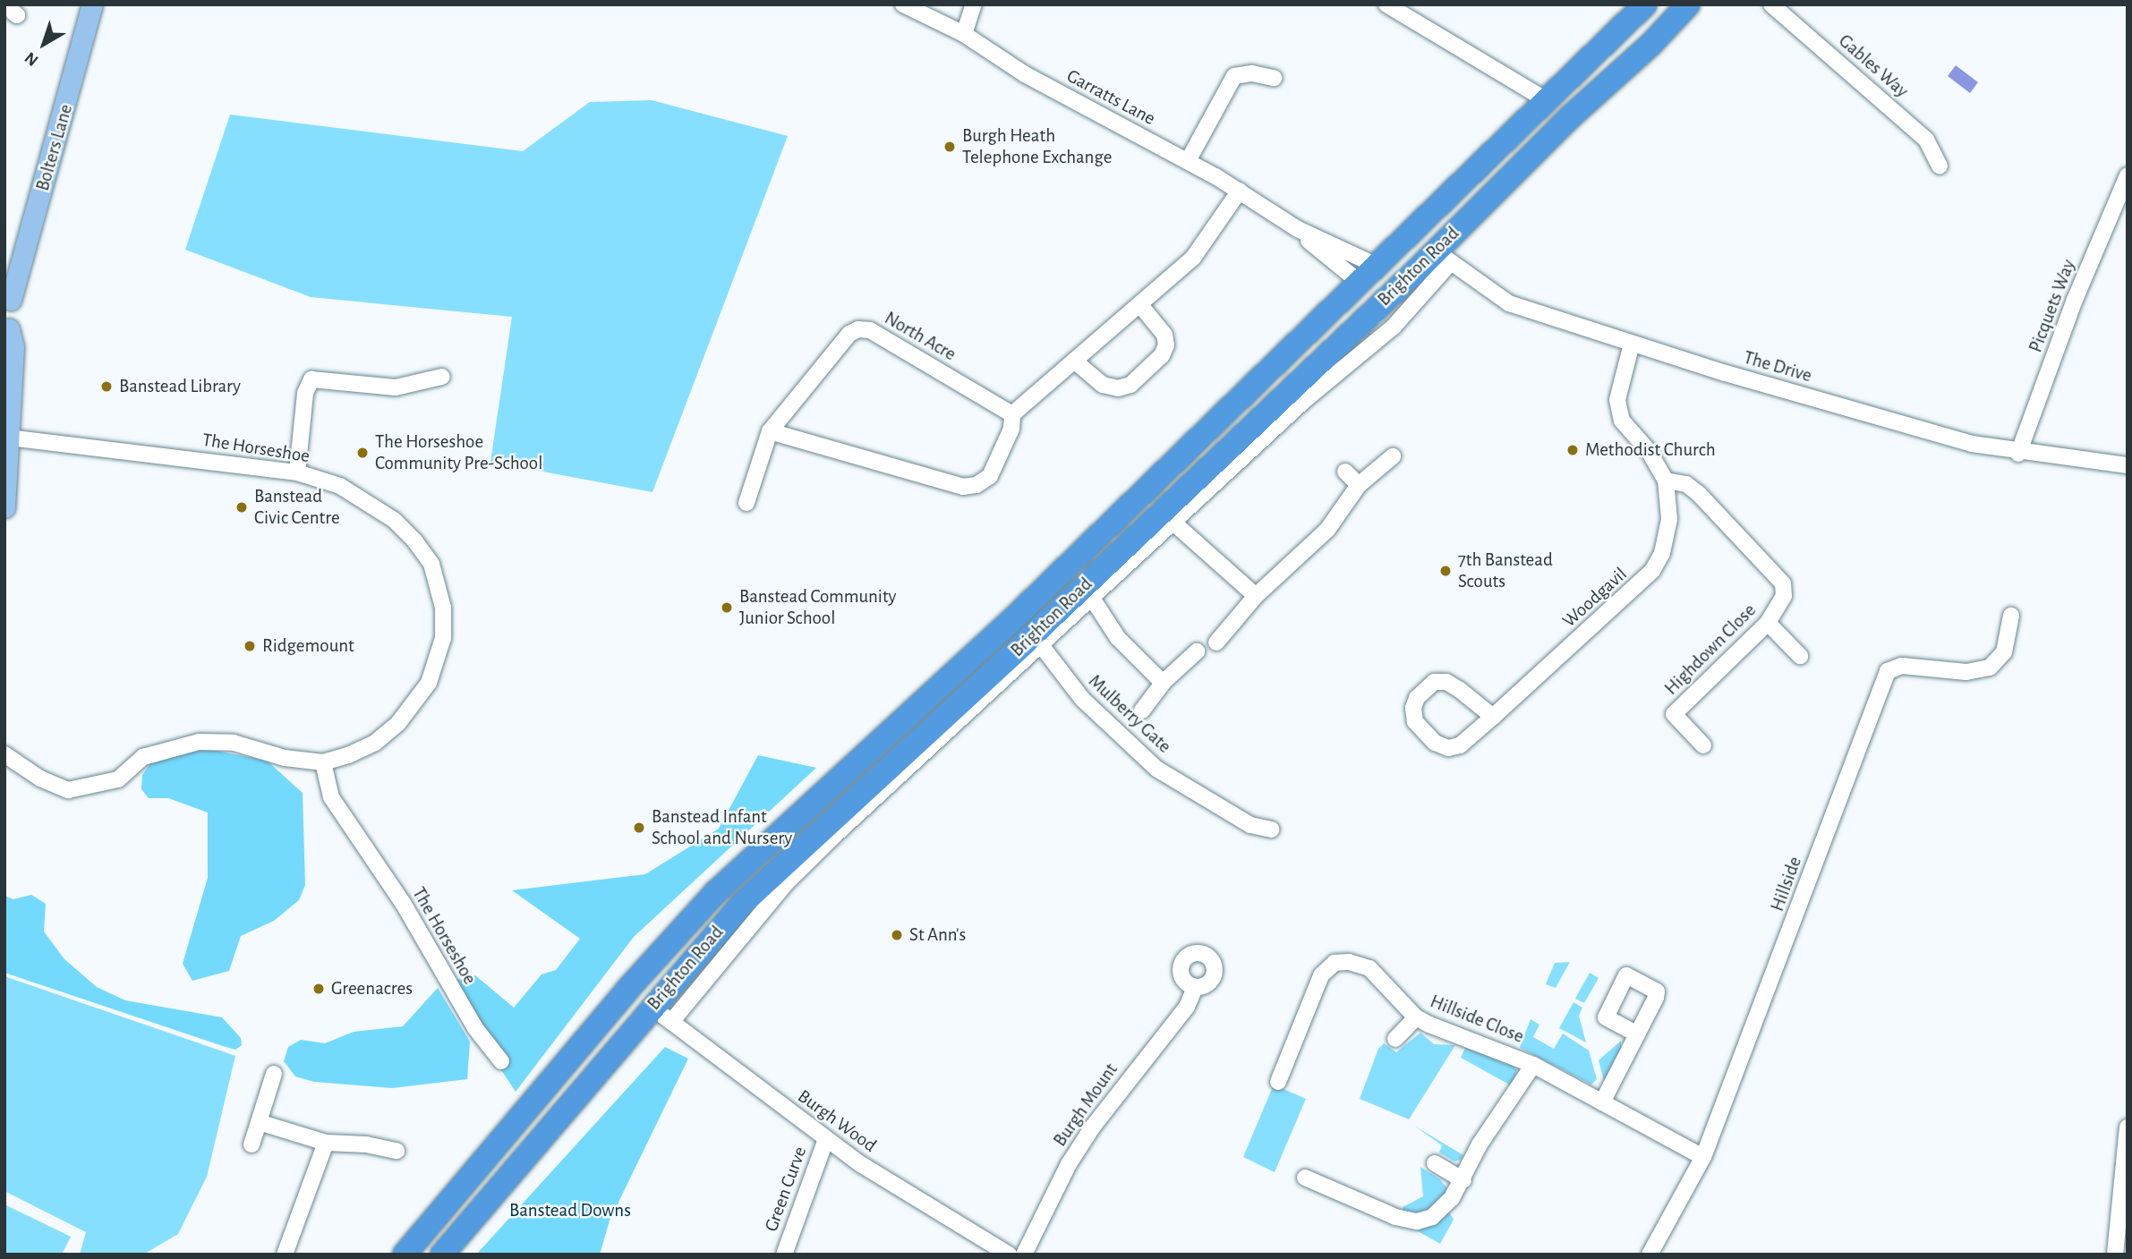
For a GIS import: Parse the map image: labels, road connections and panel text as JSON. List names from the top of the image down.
{
  "streets": {
    "highway": ["Brighton Road"],
    "main road": ["Bolters Lane"],
    "street": [
      "Gables Way",
      "Garratts Lane",
      "Picquets Way",
      "North Acre",
      "The Drive",
      "The Horseshoe",
      "Woodgavil",
      "Highdown Close",
      "Mulberry Gate",
      "Hillside",
      "Hillside Close",
      "Burgh Mount",
      "Burgh Wood",
      "Green Curve"
    ]
  },
  "crossings": [
    ["Garratts Lane", "Brighton Road"],
    ["Brighton Road", "The Drive"],
    ["Brighton Road", "Mulberry Gate"],
    ["Brighton Road", "Burgh Wood"],
    ["Picquets Way", "The Drive"],
    ["The Drive", "Woodgavil"],
    ["Hillside", "Hillside Close"],
    ["Burgh Wood", "Green Curve"]
  ],
  "parks": ["Banstead Downs"],
  "places": [
    "Burgh Heath Telephone Exchange",
    "Banstead Library",
    "Methodist Church",
    "The Horseshoe Community Pre-School",
    "Banstead Civic Centre",
    "7th Banstead Scouts",
    "Banstead Community Junior School",
    "Ridgemount",
    "Banstead Infant School and Nursery",
    "St Ann's",
    "Greenacres"
  ],
  "north": "bottom left"
}
